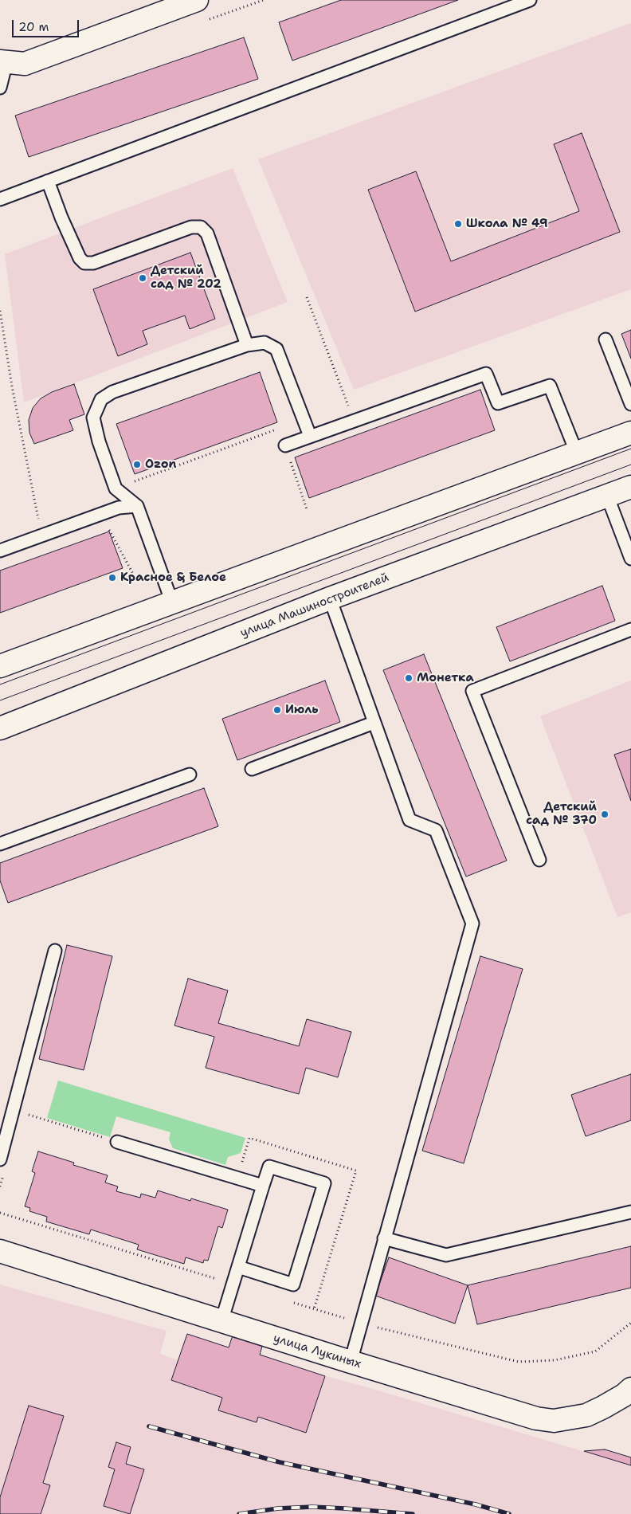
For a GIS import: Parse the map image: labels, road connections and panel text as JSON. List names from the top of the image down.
{
  "streets": {
    "main road": ["улица Машиностроителей", "улица Лукиных"]
  },
  "places": [
    "Школа № 49",
    "Детский сад № 202",
    "Ozon",
    "Красное & Белое",
    "Монетка",
    "Июль",
    "Детский сад № 370"
  ],
  "scale_bar": "20 m"
}
